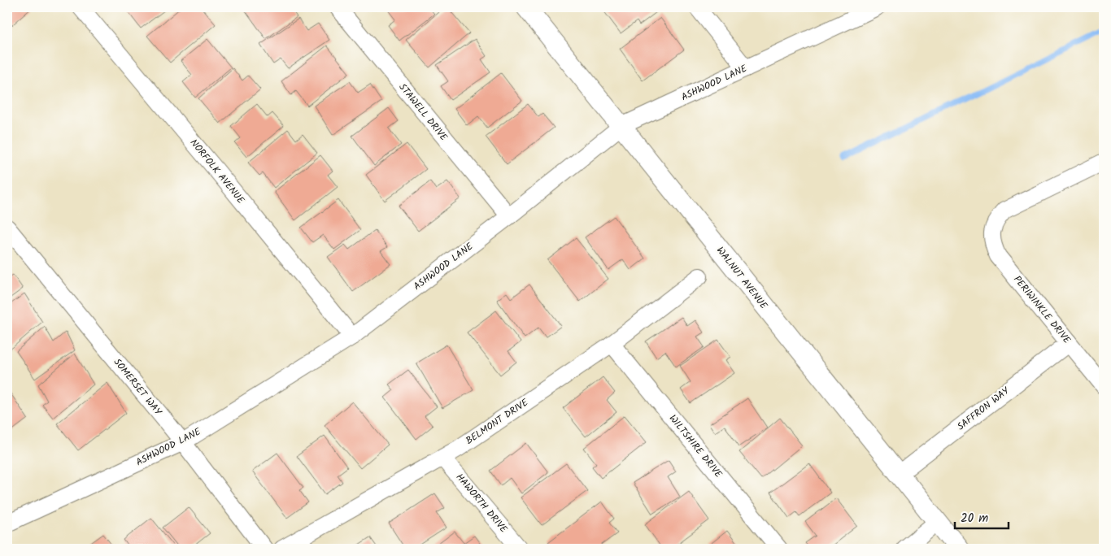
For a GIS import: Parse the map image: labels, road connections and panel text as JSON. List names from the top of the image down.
{
  "streets": {
    "street": [
      "ASHWOOD LANE",
      "STAWELL DRIVE",
      "NORFOLK AVENUE",
      "WALNUT AVENUE",
      "PERIWINKLE DRIVE",
      "SOMERSET WAY",
      "SAFFRON WAY",
      "BELMONT DRIVE",
      "WILTSHIRE DRIVE",
      "HAWORTH DRIVE"
    ]
  },
  "crossings": [
    ["ASHWOOD LANE", "STAWELL DRIVE"],
    ["ASHWOOD LANE", "NORFOLK AVENUE"],
    ["ASHWOOD LANE", "WALNUT AVENUE"],
    ["ASHWOOD LANE", "SOMERSET WAY"],
    ["WALNUT AVENUE", "SAFFRON WAY"],
    ["PERIWINKLE DRIVE", "SAFFRON WAY"],
    ["BELMONT DRIVE", "WILTSHIRE DRIVE"],
    ["BELMONT DRIVE", "HAWORTH DRIVE"]
  ],
  "scale_bar": "20 m"
}
